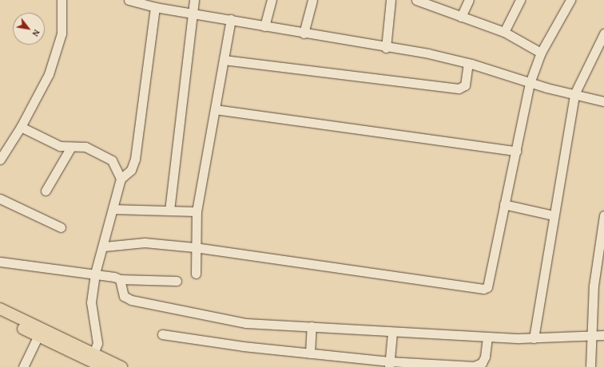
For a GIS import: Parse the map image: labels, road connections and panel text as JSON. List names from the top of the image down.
{
  "north": "bottom right"
}
